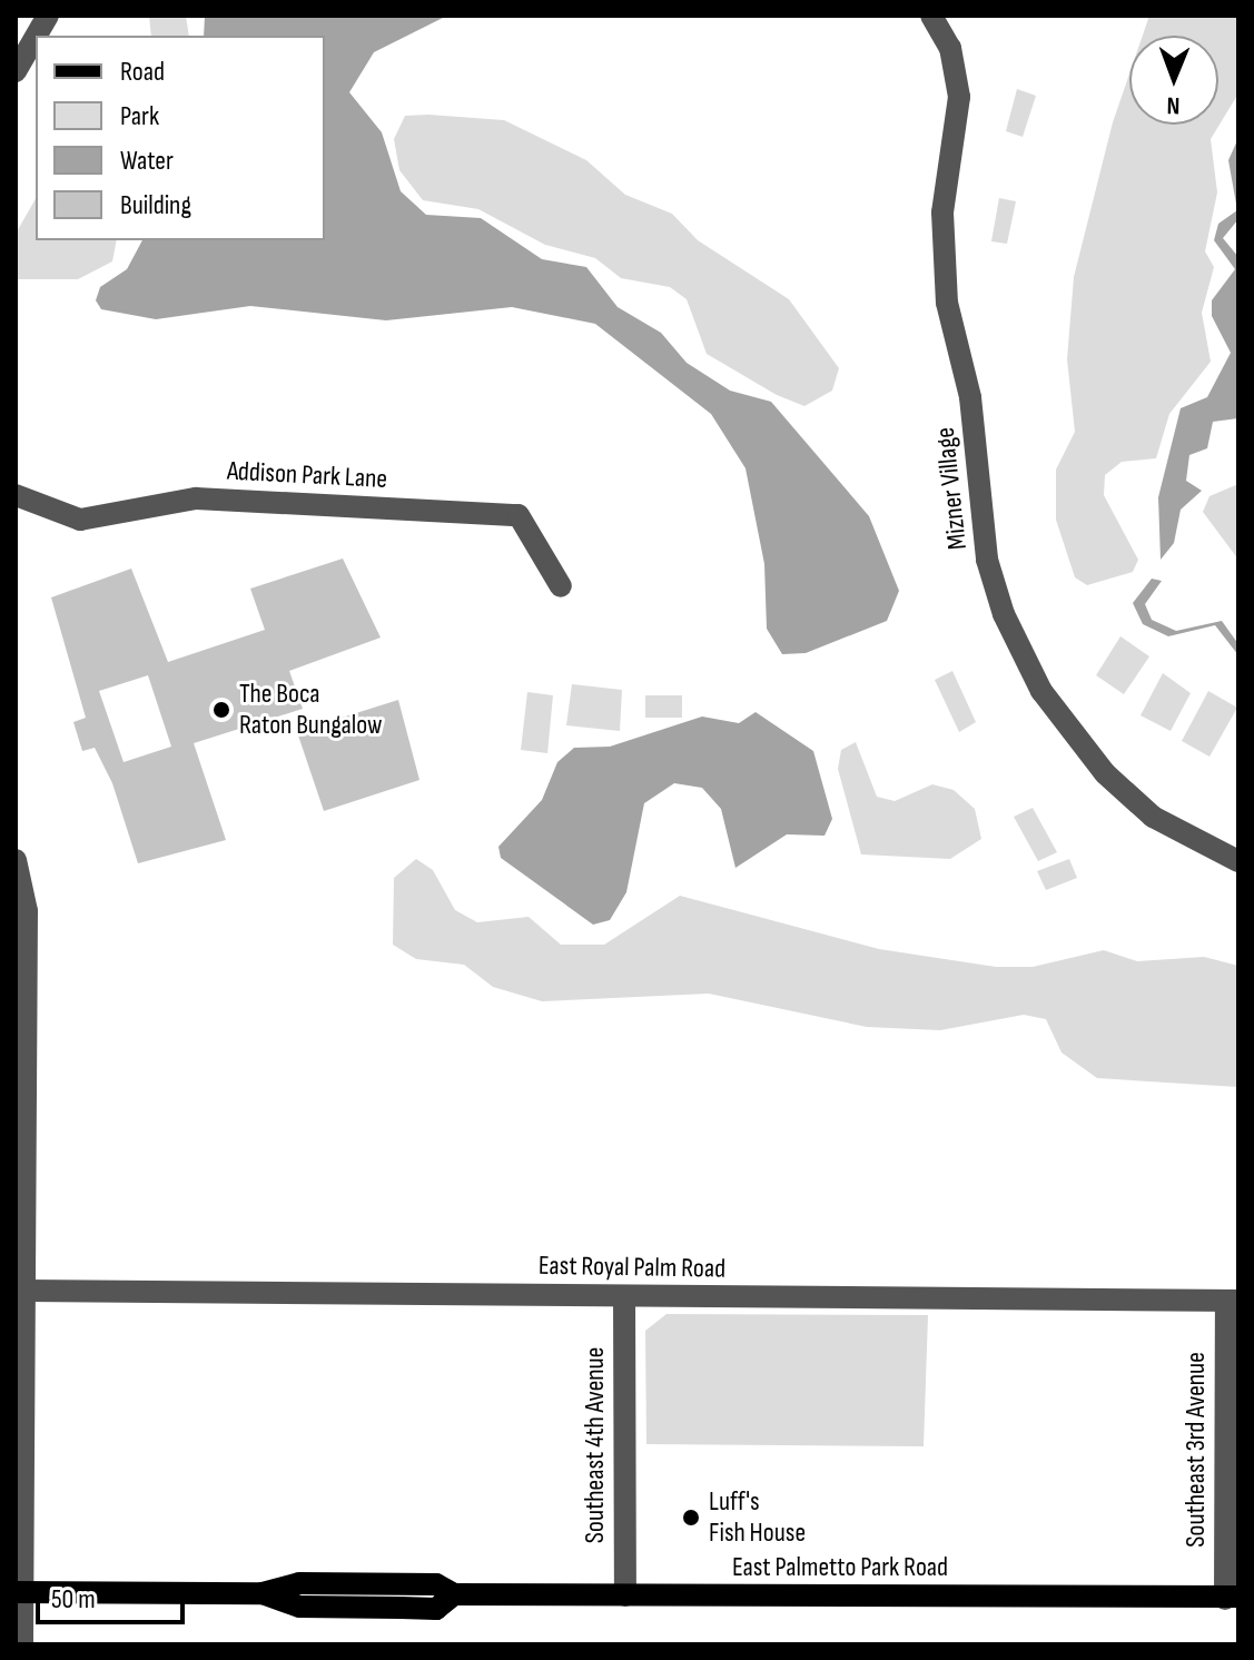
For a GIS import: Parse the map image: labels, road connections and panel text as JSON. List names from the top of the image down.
{
  "streets": {
    "main road": ["East Palmetto Park Road"],
    "street": [
      "Addison Park Lane",
      "Mizner Village",
      "East Royal Palm Road",
      "Southeast 4th Avenue",
      "Southeast 3rd Avenue"
    ]
  },
  "crossings": [
    ["East Royal Palm Road", "Southeast 4th Avenue"],
    ["East Royal Palm Road", "Southeast 3rd Avenue"],
    ["Southeast 4th Avenue", "East Palmetto Park Road"],
    ["Southeast 3rd Avenue", "East Palmetto Park Road"]
  ],
  "places": ["The Boca Raton Bungalow", "Luff's Fish House"],
  "legend": [
    "Road",
    "Park",
    "Water",
    "Building"
  ],
  "scale_bar": "50 m",
  "north": "bottom"
}
